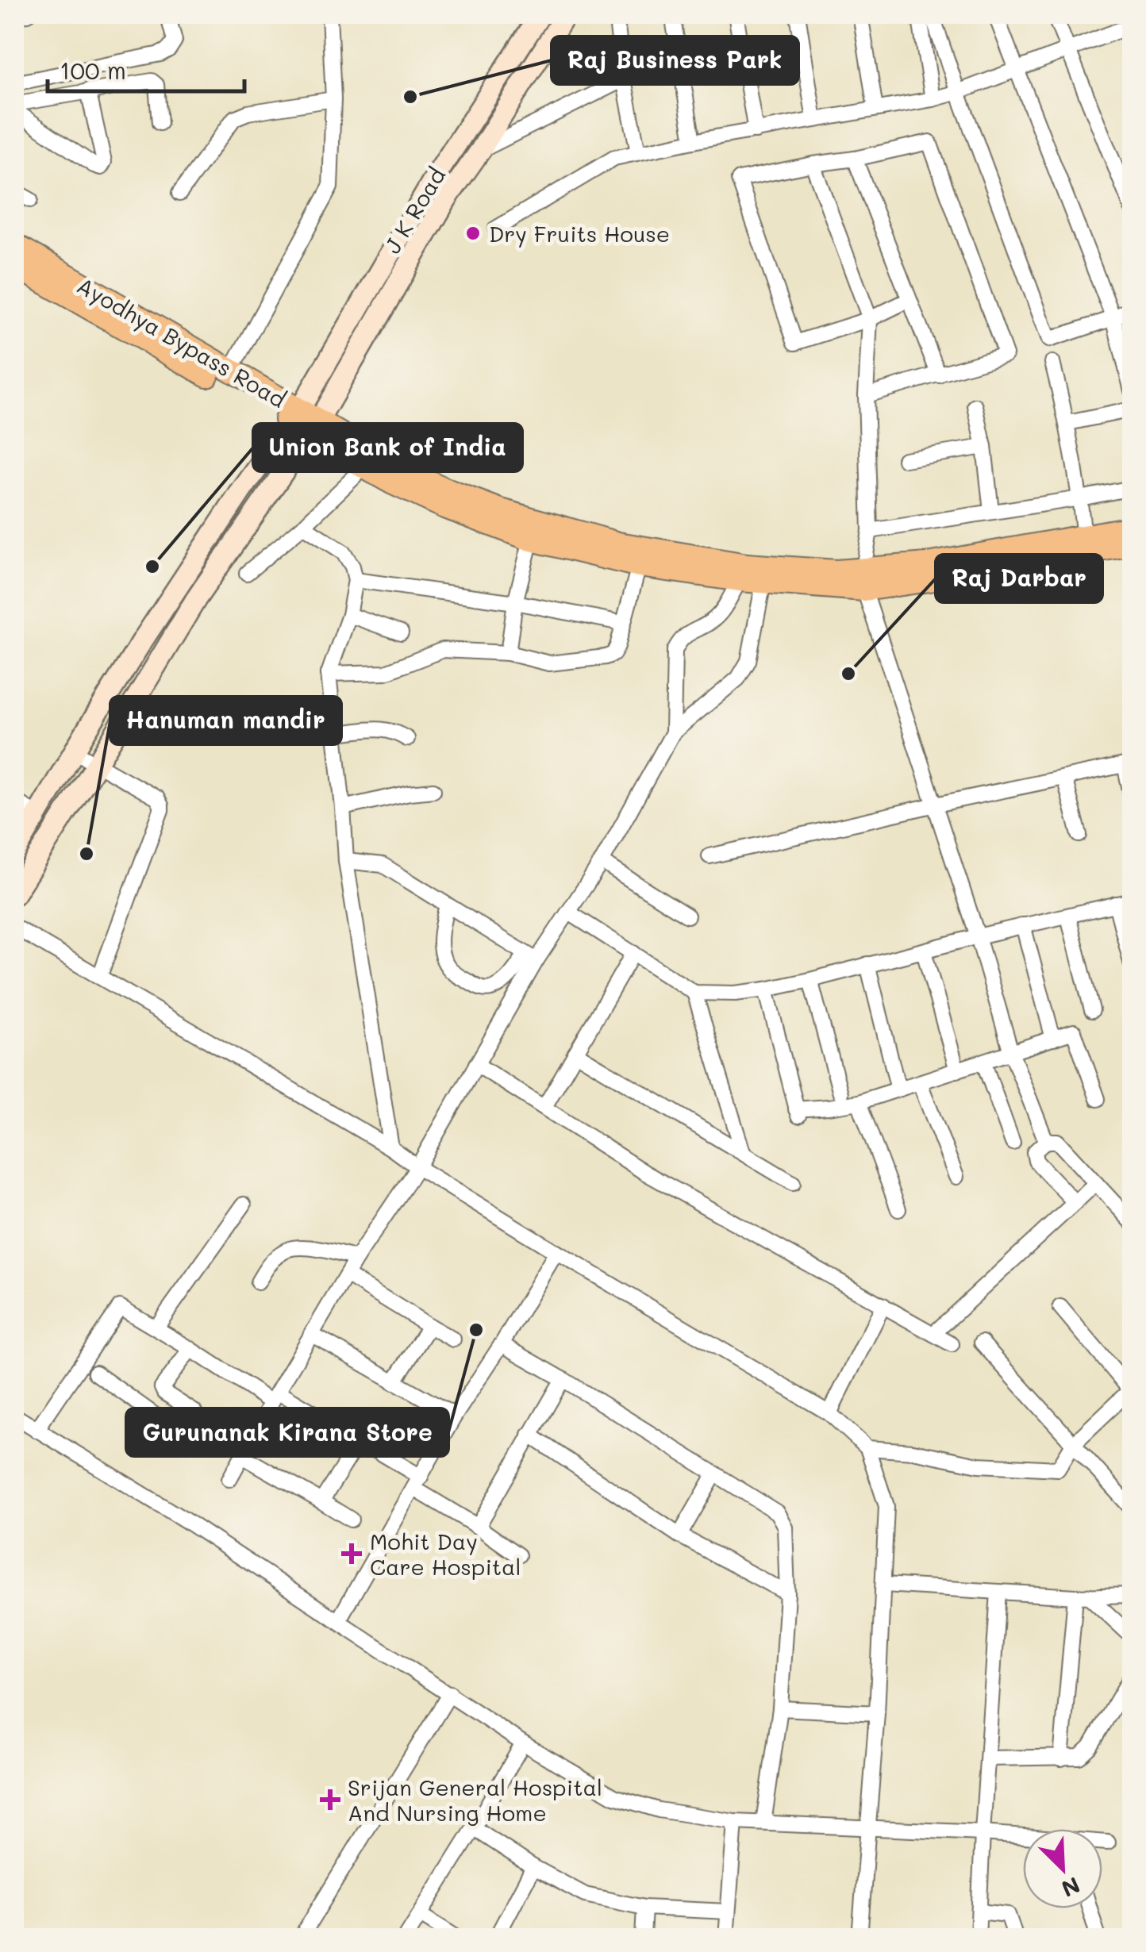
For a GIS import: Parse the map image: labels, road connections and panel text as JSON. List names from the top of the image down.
{
  "streets": {
    "main road": ["Ayodhya Bypass Road"],
    "street": ["J K Road"]
  },
  "crossings": [
    ["J K Road", "Ayodhya Bypass Road"]
  ],
  "places": {
    "other": [
      "Raj Business Park",
      "Dry Fruits House",
      "Union Bank of India",
      "Raj Darbar",
      "Hanuman mandir",
      "Gurunanak Kirana Store"
    ],
    "health": ["Mohit Day Care Hospital", "Srijan General Hospital And Nursing Home"]
  },
  "scale_bar": "100 m",
  "north": "bottom right"
}
